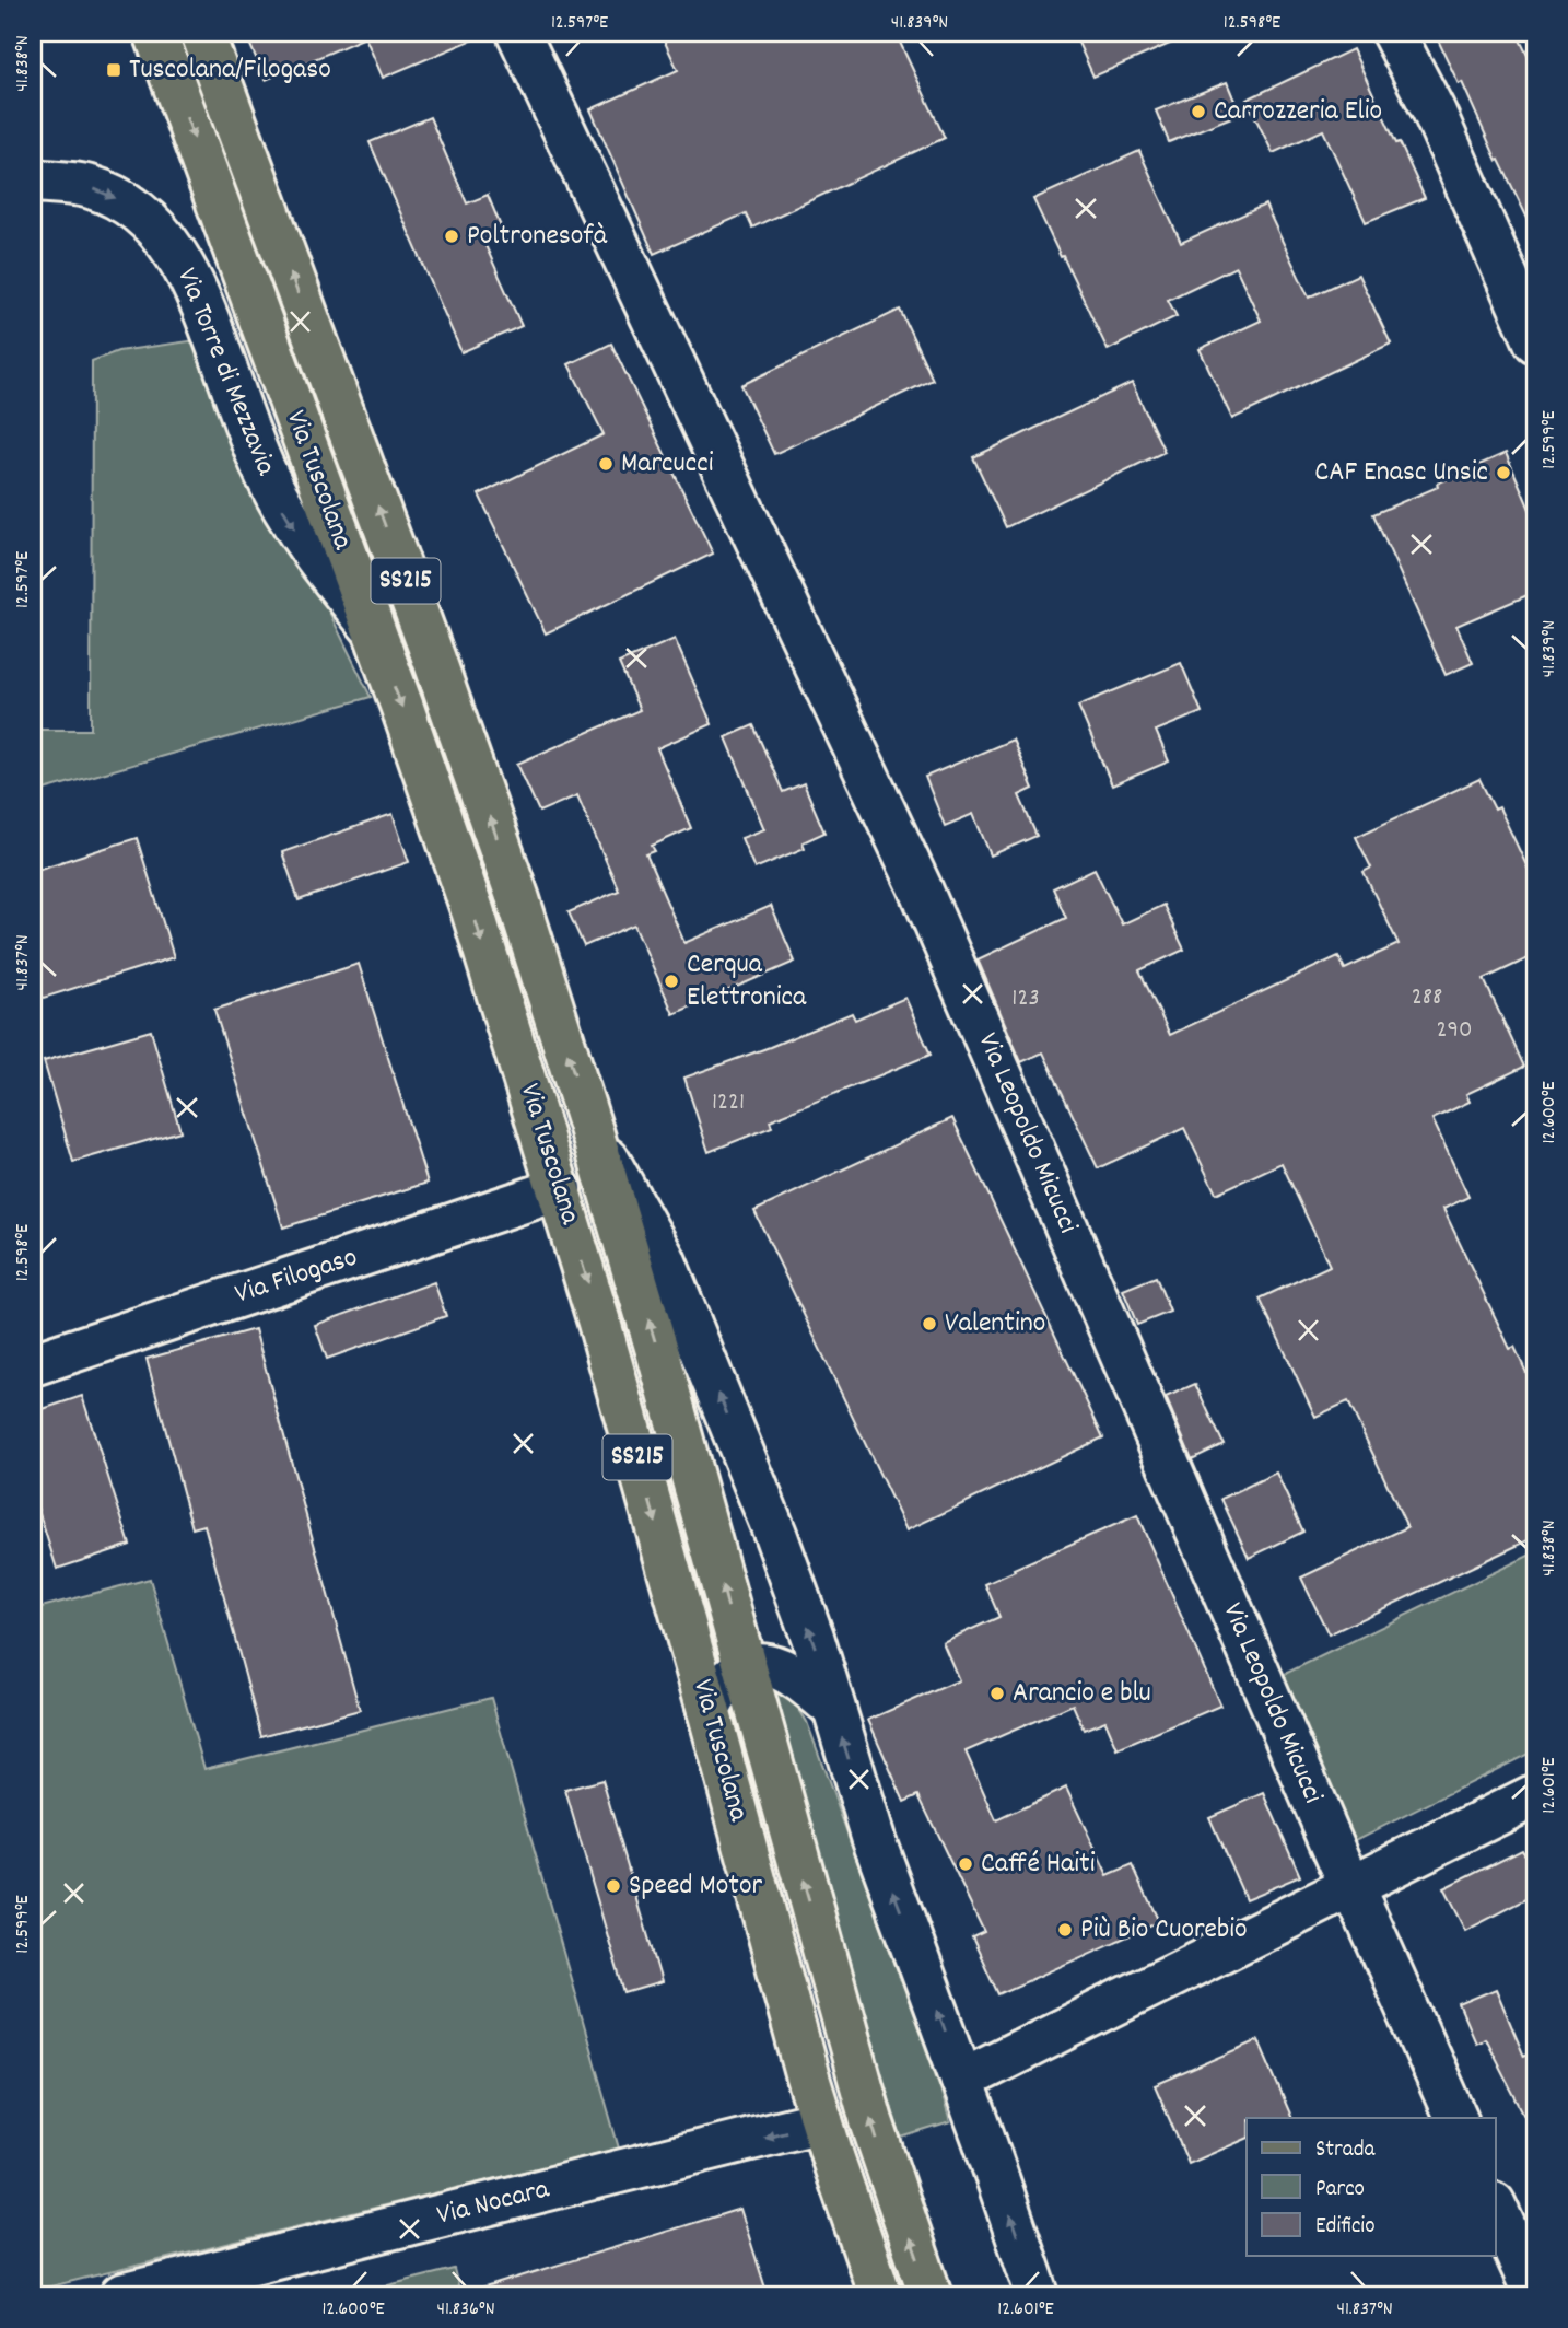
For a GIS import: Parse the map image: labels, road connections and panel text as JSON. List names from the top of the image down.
{
  "streets": {
    "main road": ["Via Tuscolana", "SS215"],
    "street": [
      "Via Torre di Mezzavia",
      "Via Leopoldo Micucci",
      "Via Filogaso",
      "Via Nocara"
    ]
  },
  "crossings": [
    ["Via Torre di Mezzavia", "Via Tuscolana"],
    ["Via Tuscolana", "Via Filogaso"],
    ["Via Tuscolana", "Via Nocara"]
  ],
  "one_way": ["Via Torre di Mezzavia", "Via Nocara"],
  "places": {
    "transit": ["Tuscolana/Filogaso"],
    "other": [
      "Carrozzeria Elio",
      "Poltronesofà",
      "Marcucci",
      "CAF Enasc Unsic",
      "Cerqua Elettronica",
      "Valentino",
      "Arancio e blu",
      "Caffé Haiti",
      "Speed Motor",
      "Più Bio Cuorebio"
    ]
  },
  "house_numbers": [
    "288",
    "123",
    "290",
    "1221"
  ],
  "legend": ["Strada", "Parco", "Edificio"],
  "coordinates": [
    "12.597°E",
    "41.839°N",
    "12.598°E",
    "41.838°N",
    "12.599°E",
    "41.837°N",
    "12.600°E",
    "12.601°E",
    "41.836°N"
  ]
}
